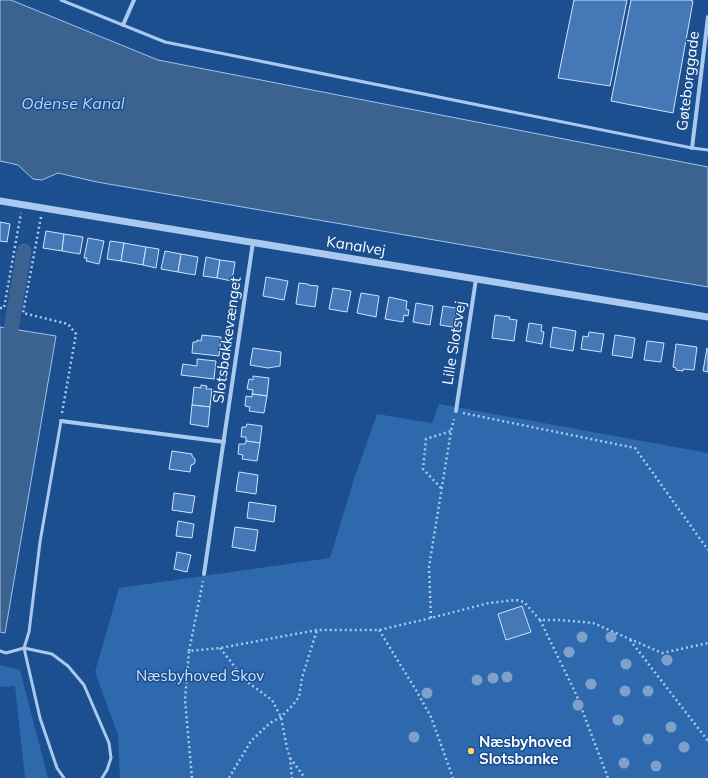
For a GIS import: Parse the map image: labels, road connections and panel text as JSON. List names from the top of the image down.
{
  "streets": {
    "street": [
      "Gøteborggade",
      "Kanalvej",
      "Slotsbakkevænget",
      "Lille Slotsvej"
    ]
  },
  "crossings": [
    ["Kanalvej", "Slotsbakkevænget"],
    ["Kanalvej", "Lille Slotsvej"]
  ],
  "water": ["Odense Kanal"],
  "parks": ["Næsbyhoved Skov"],
  "places": ["Næsbyhoved Slotsbanke"]
}
